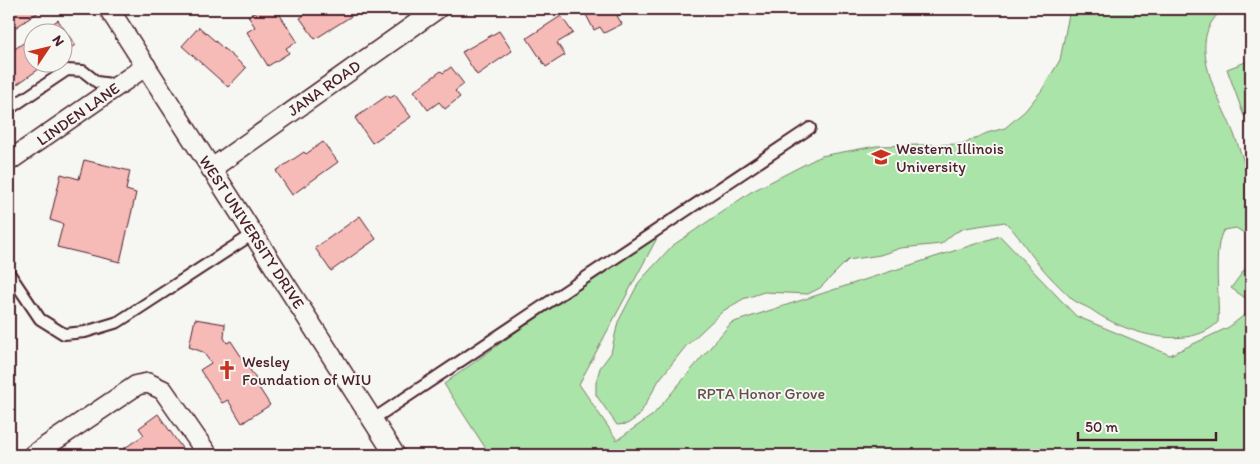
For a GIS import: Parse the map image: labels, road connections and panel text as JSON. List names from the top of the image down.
{
  "streets": {
    "street": ["JANA ROAD", "LINDEN LANE", "WEST UNIVERSITY DRIVE"]
  },
  "crossings": [
    ["JANA ROAD", "WEST UNIVERSITY DRIVE"],
    ["LINDEN LANE", "WEST UNIVERSITY DRIVE"]
  ],
  "parks": ["RPTA Honor Grove"],
  "places": {
    "school or university": ["Western Illinois University"],
    "church": ["Wesley Foundation of WIU"]
  },
  "scale_bar": "50 m",
  "north": "top right"
}
